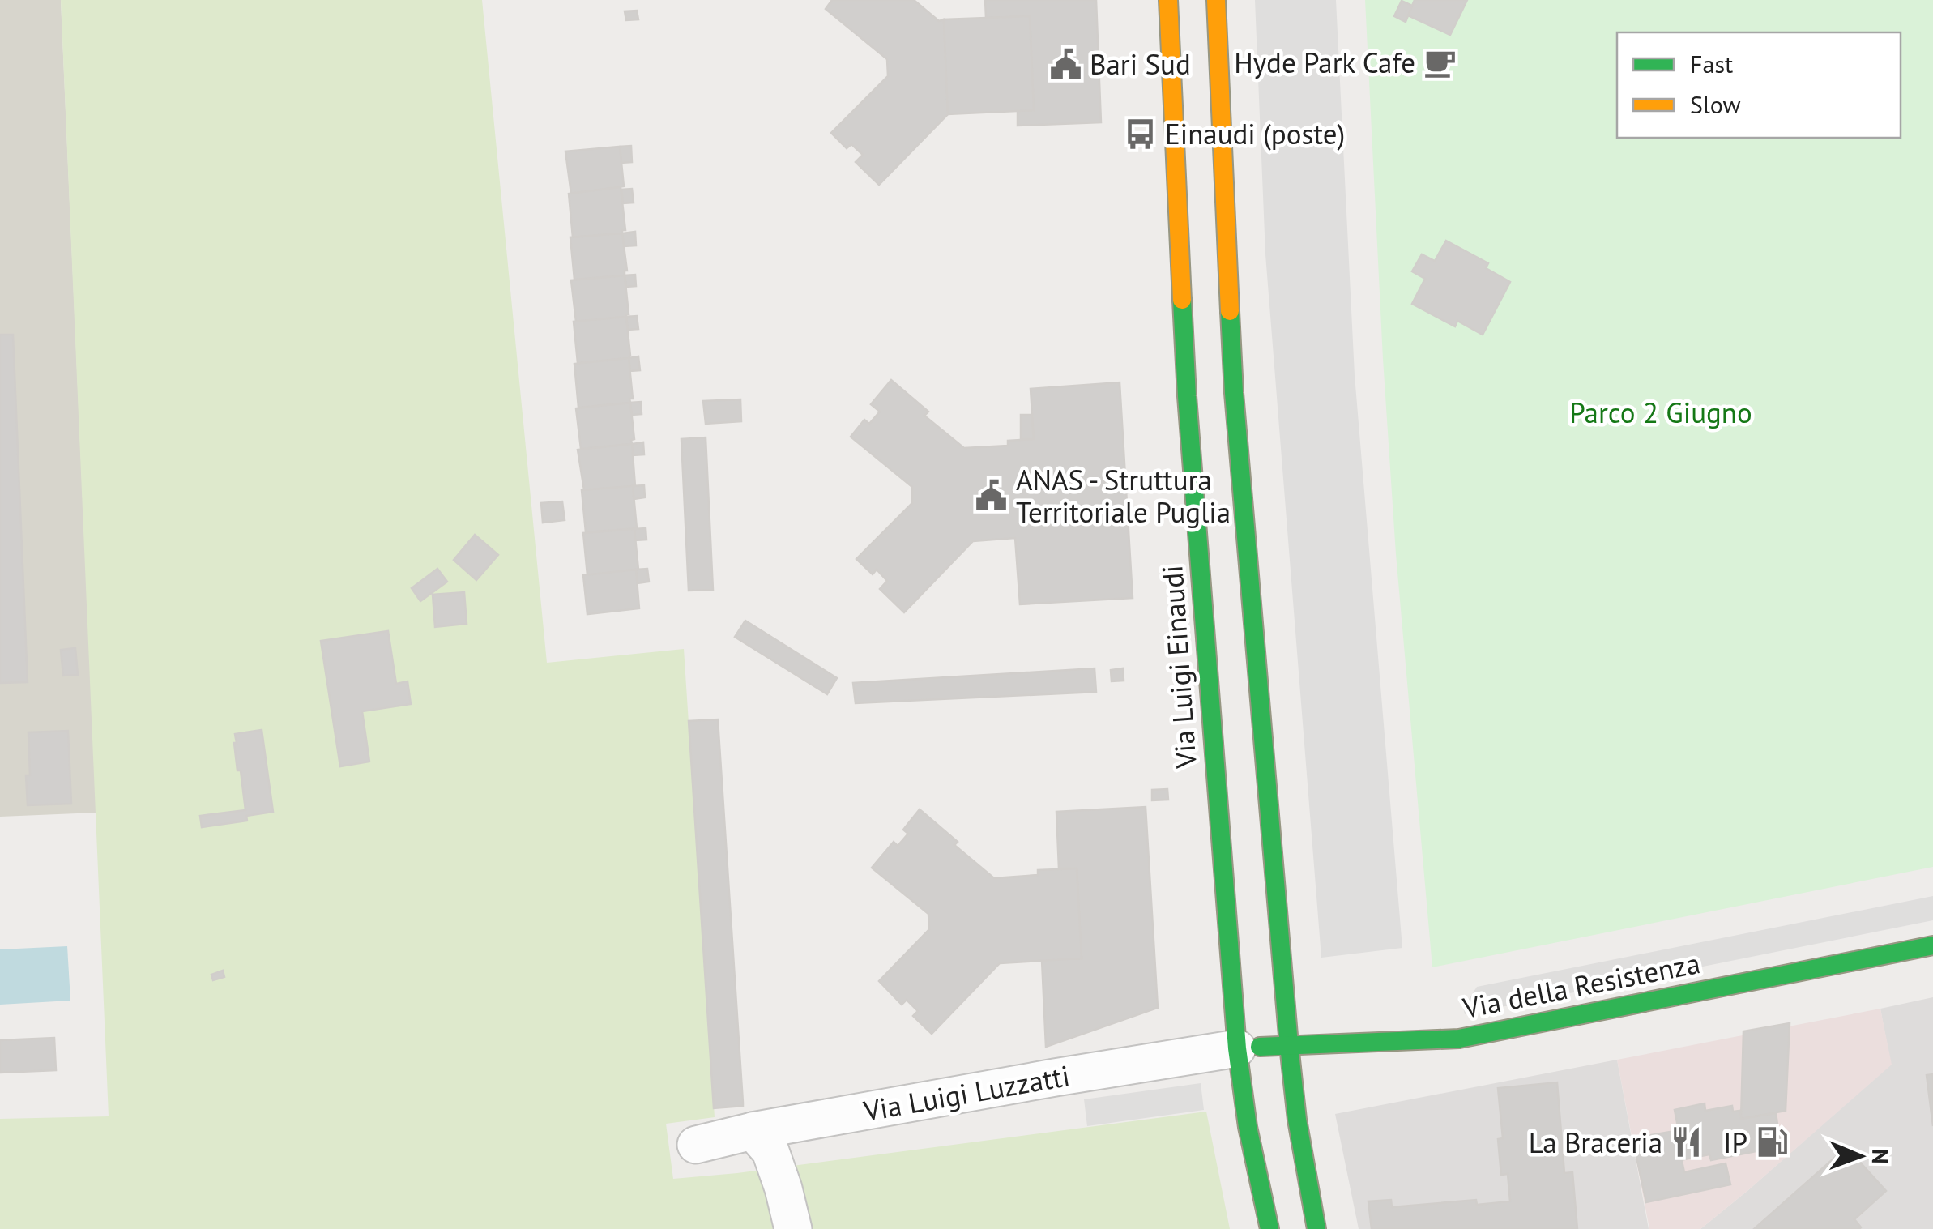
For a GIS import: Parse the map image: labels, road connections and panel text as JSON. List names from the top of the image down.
{
  "streets": {
    "main road": ["Via Luigi Einaudi", "Via della Resistenza"],
    "street": ["Via Luigi Luzzatti"]
  },
  "crossings": [
    ["Via Luigi Einaudi", "Via della Resistenza"],
    ["Via Luigi Einaudi", "Via Luigi Luzzatti"],
    ["Via della Resistenza", "Via Luigi Luzzatti"]
  ],
  "parks": ["Parco 2 Giugno"],
  "places": {
    "cafe": ["Hyde Park Cafe"],
    "public building": ["Bari Sud", "ANAS - Struttura Territoriale Puglia"],
    "bus stop": ["Einaudi (poste)"],
    "restaurant": ["La Braceria"],
    "fuel station": ["IP"]
  },
  "legend": ["Fast", "Slow"],
  "north": "right"
}
